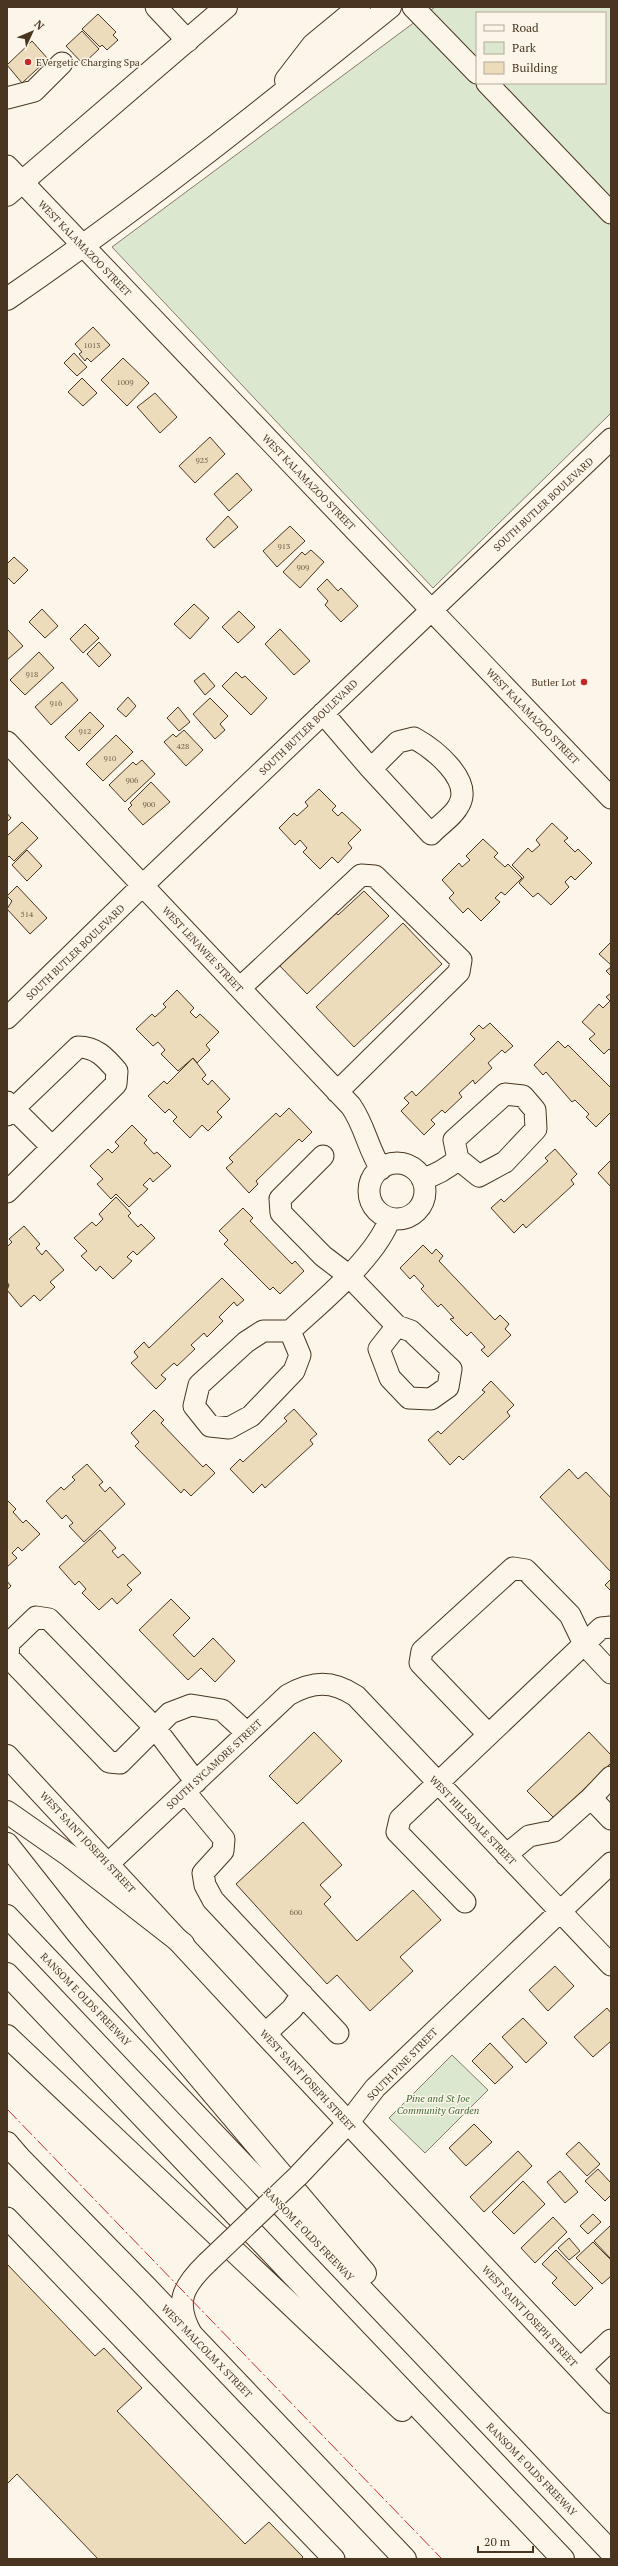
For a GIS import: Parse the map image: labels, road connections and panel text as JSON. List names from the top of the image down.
{
  "streets": {
    "main road": ["WEST SAINT JOSEPH STREET", "RANSOM E OLDS FREEWAY", "WEST MALCOLM X STREET"],
    "street": [
      "WEST KALAMAZOO STREET",
      "SOUTH BUTLER BOULEVARD",
      "WEST LENAWEE STREET",
      "SOUTH SYCAMORE STREET",
      "WEST HILLSDALE STREET",
      "SOUTH PINE STREET"
    ]
  },
  "crossings": [
    ["WEST KALAMAZOO STREET", "SOUTH BUTLER BOULEVARD"],
    ["SOUTH BUTLER BOULEVARD", "WEST LENAWEE STREET"],
    ["SOUTH SYCAMORE STREET", "WEST HILLSDALE STREET"],
    ["SOUTH SYCAMORE STREET", "WEST SAINT JOSEPH STREET"],
    ["WEST HILLSDALE STREET", "SOUTH PINE STREET"],
    ["WEST SAINT JOSEPH STREET", "SOUTH PINE STREET"],
    ["SOUTH PINE STREET", "WEST MALCOLM X STREET"]
  ],
  "parks": ["Pine and St Joe Community Garden"],
  "places": ["EVergetic Charging Spa", "Butler Lot"],
  "house_numbers": [
    "1013",
    "1009",
    "925",
    "913",
    "909",
    "918",
    "916",
    "912",
    "428",
    "910",
    "906",
    "900",
    "514",
    "600"
  ],
  "legend": ["Road", "Park", "Building"],
  "scale_bar": "20 m",
  "north": "top right"
}
